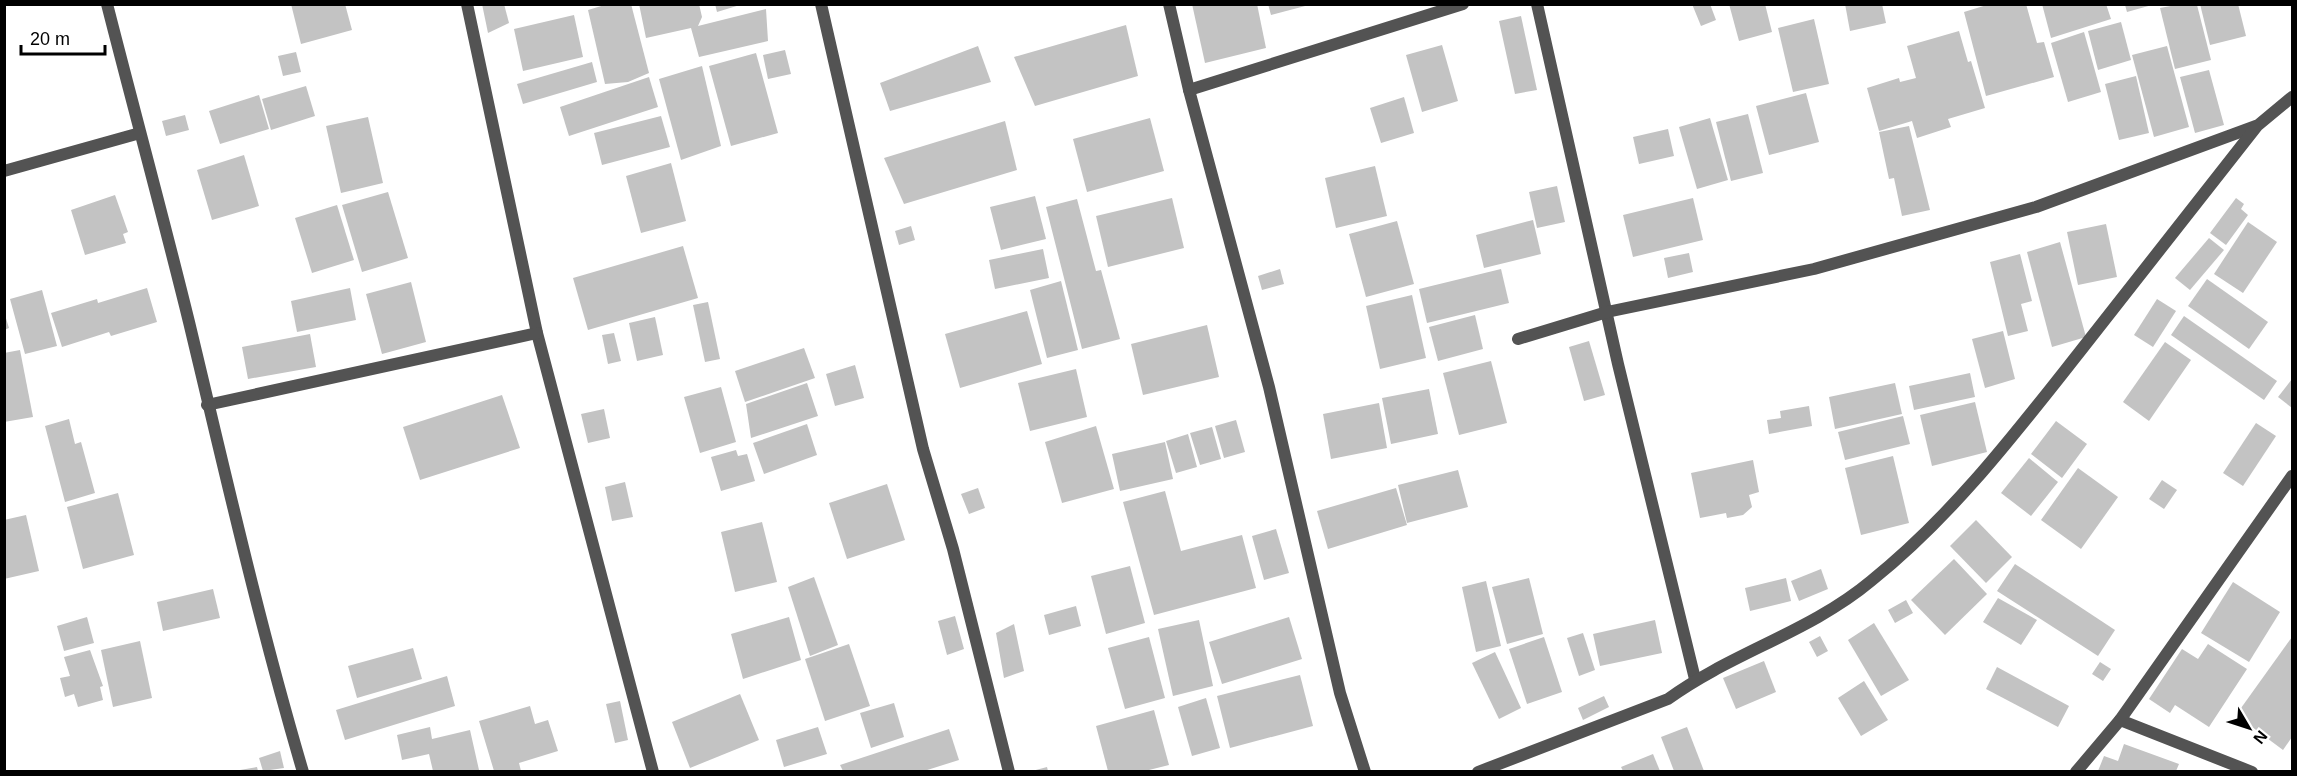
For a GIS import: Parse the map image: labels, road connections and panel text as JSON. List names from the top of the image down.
{
  "scale_bar": "20 m",
  "north": "bottom right"
}
